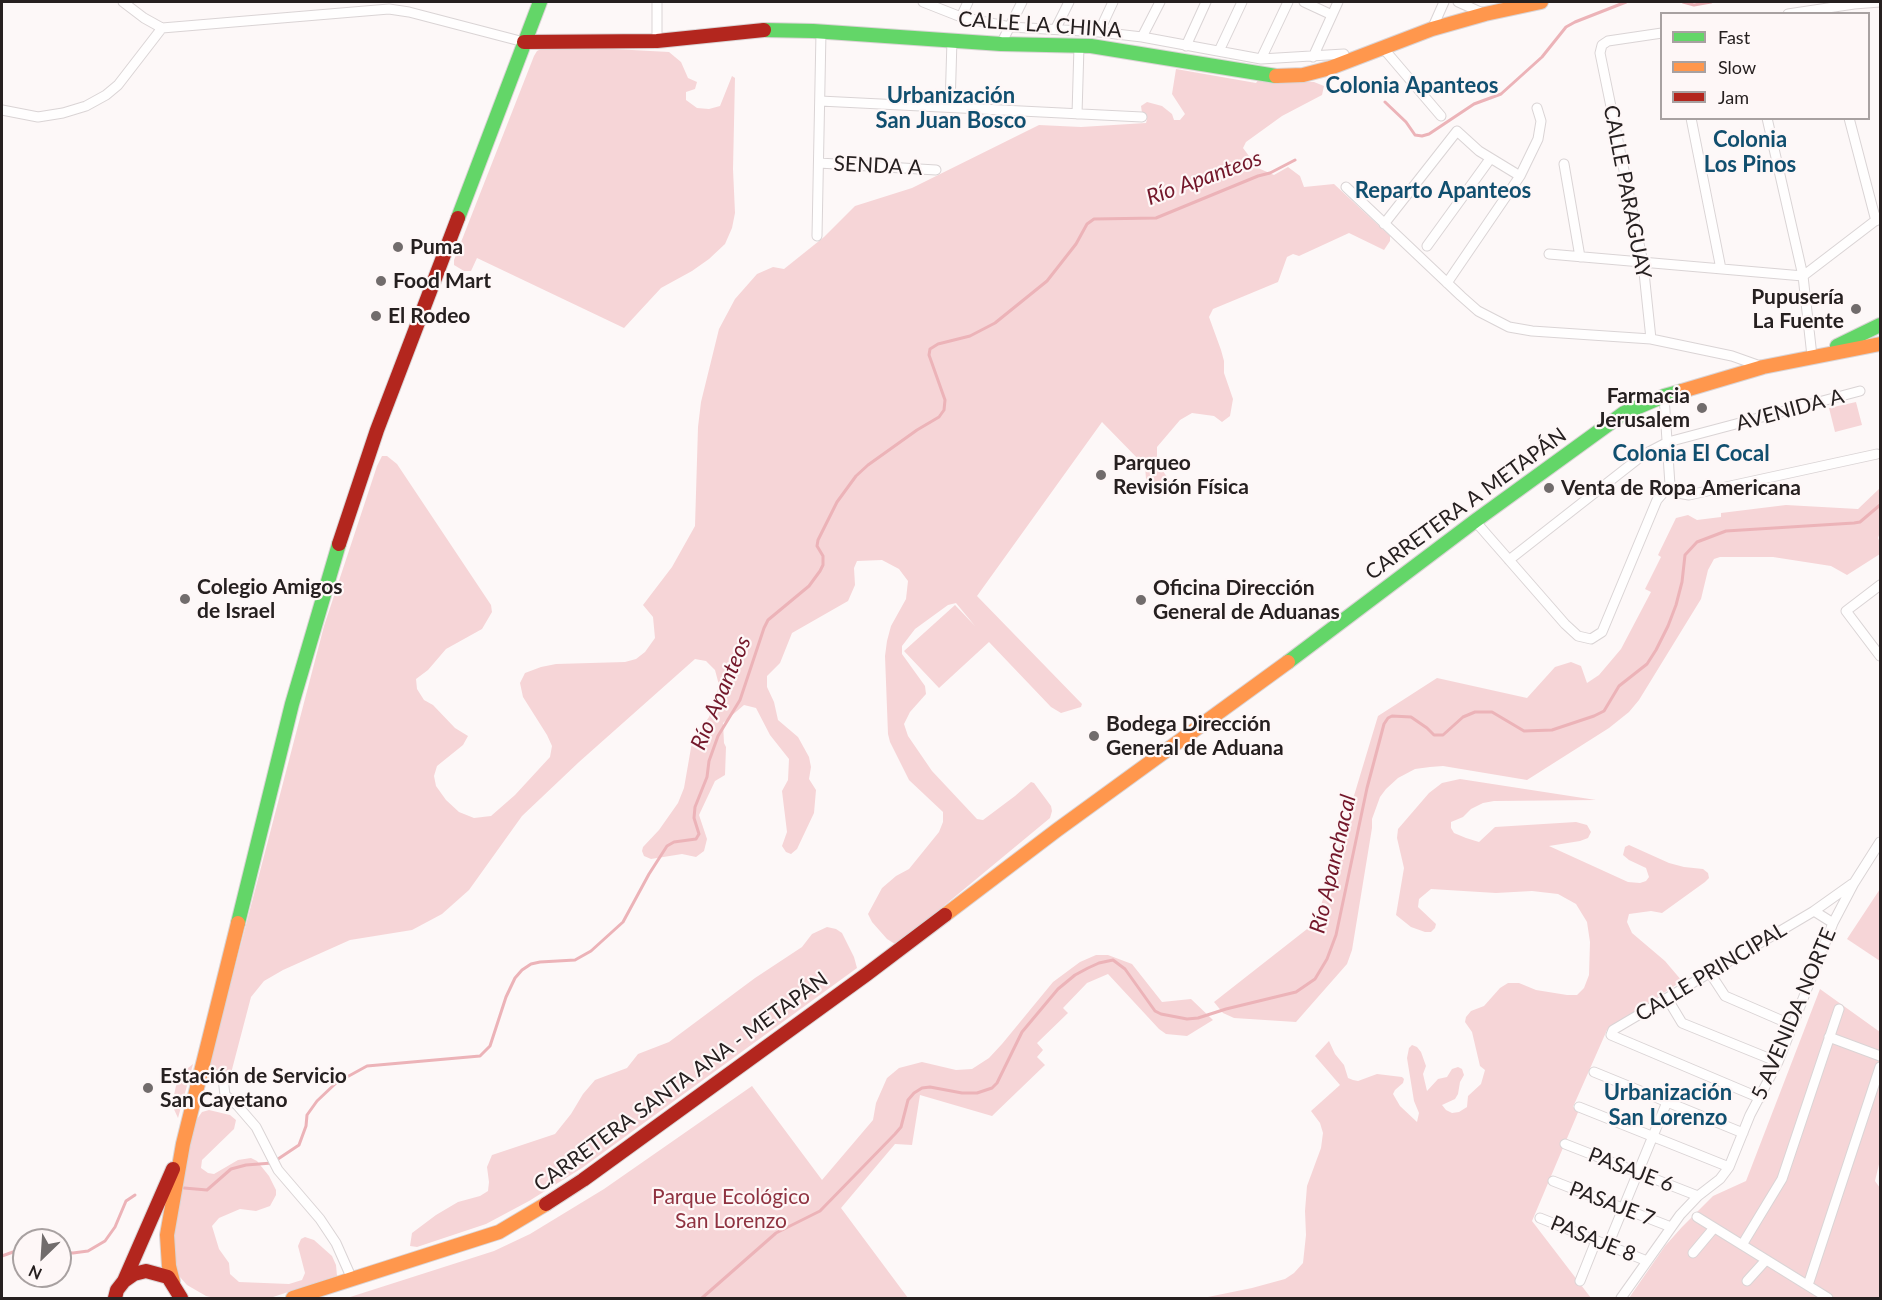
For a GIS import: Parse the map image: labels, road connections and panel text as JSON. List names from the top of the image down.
{
  "streets": {
    "main road": ["CALLE LA CHINA", "CARRETERA A METAPÁN", "CARRETERA SANTA ANA - METAPÁN"],
    "street": [
      "SENDA A",
      "CALLE PARAGUAY",
      "AVENIDA A",
      "CALLE PRINCIPAL",
      "5 AVENIDA NORTE",
      "PASAJE 6",
      "PASAJE 7",
      "PASAJE 8"
    ]
  },
  "crossings": [
    ["CARRETERA A METAPÁN", "CARRETERA SANTA ANA - METAPÁN"],
    ["CALLE PRINCIPAL", "5 AVENIDA NORTE"],
    ["5 AVENIDA NORTE", "PASAJE 6"],
    ["5 AVENIDA NORTE", "PASAJE 7"],
    ["5 AVENIDA NORTE", "PASAJE 8"]
  ],
  "districts": [
    "Colonia Apanteos",
    "Urbanización San Juan Bosco",
    "Colonia Los Pinos",
    "Reparto Apanteos",
    "Colonia El Cocal",
    "Urbanización San Lorenzo"
  ],
  "water": ["Río Apanteos", "Río Apanchacal"],
  "parks": ["Parque Ecológico San Lorenzo"],
  "places": [
    "Puma",
    "Food Mart",
    "Pupusería La Fuente",
    "El Rodeo",
    "Farmacia Jerusalem",
    "Parqueo Revisión Física",
    "Venta de Ropa Americana",
    "Colegio Amigos de Israel",
    "Oficina Dirección General de Aduanas",
    "Bodega Dirección General de Aduana",
    "Estación de Servicio San Cayetano"
  ],
  "legend": ["Fast", "Slow", "Jam"],
  "north": "bottom left"
}
